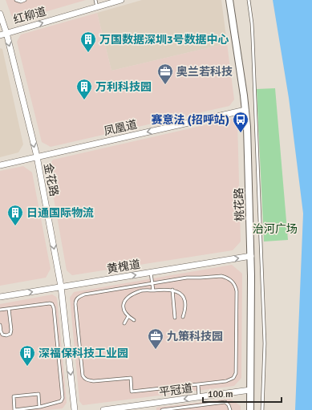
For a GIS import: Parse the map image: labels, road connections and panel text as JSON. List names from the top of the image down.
{
  "streets": {
    "main road": ["桃花路"],
    "street": [
      "红柳道",
      "凤凰道",
      "金花路",
      "黄槐道",
      "平冠道"
    ]
  },
  "crossings": [
    ["红柳道", "金花路"],
    ["凤凰道", "金花路"],
    ["凤凰道", "桃花路"],
    ["金花路", "黄槐道"],
    ["桃花路", "黄槐道"],
    ["桃花路", "平冠道"]
  ],
  "one_way": [
    "红柳道",
    "凤凰道",
    "金花路",
    "黄槐道",
    "平冠道"
  ],
  "parks": ["治河广场"],
  "places": {
    "building": [
      "万国数据深圳3号数据中心",
      "万利科技园",
      "日通国际物流",
      "深福保科技工业园"
    ],
    "office": ["奥兰若科技", "九策科技园"],
    "bus stop": ["赛意法 (招呼站)"]
  },
  "scale_bar": "100 m"
}
